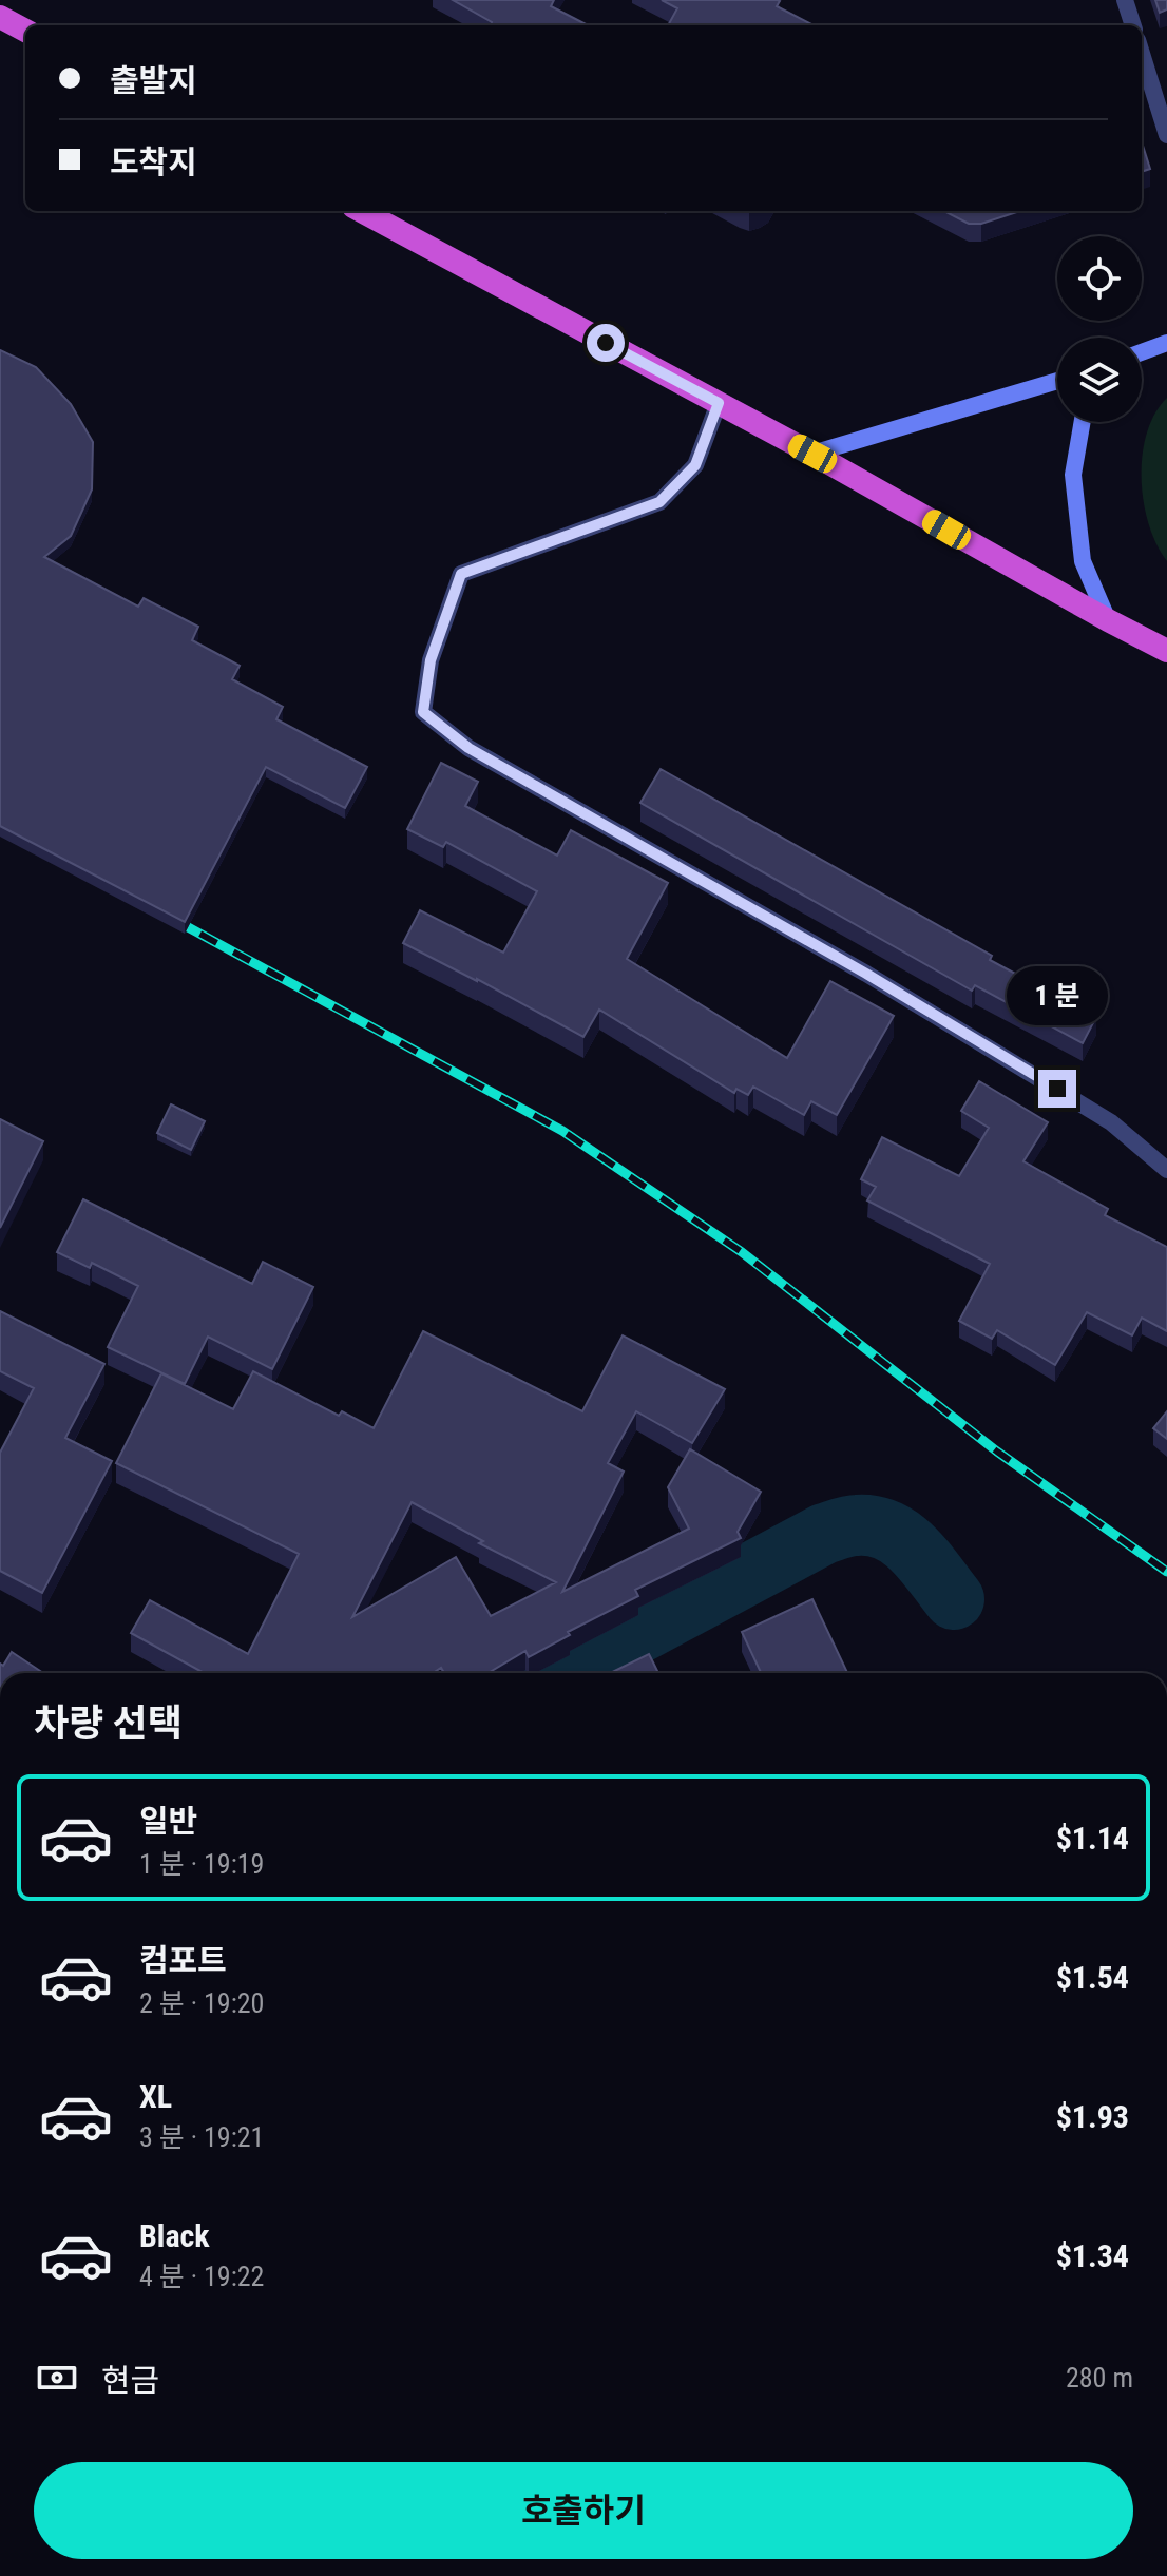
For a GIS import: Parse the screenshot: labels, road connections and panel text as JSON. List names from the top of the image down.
{
  "page": {
    "banner": ["출발지", "도착지"],
    "bubble": "1 분",
    "heading": "차량 선택",
    "list": [
      {
        "name": "일반",
        "note": "1 분 · 19:19",
        "value": "$1.14"
      },
      {
        "name": "컴포트",
        "note": "2 분 · 19:20",
        "value": "$1.54"
      },
      {
        "name": "XL",
        "note": "3 분 · 19:21",
        "value": "$1.93"
      },
      {
        "name": "Black",
        "note": "4 분 · 19:22",
        "value": "$1.34"
      }
    ],
    "pay": ["현금", "280 m"],
    "buttons": "호출하기"
  }
}
